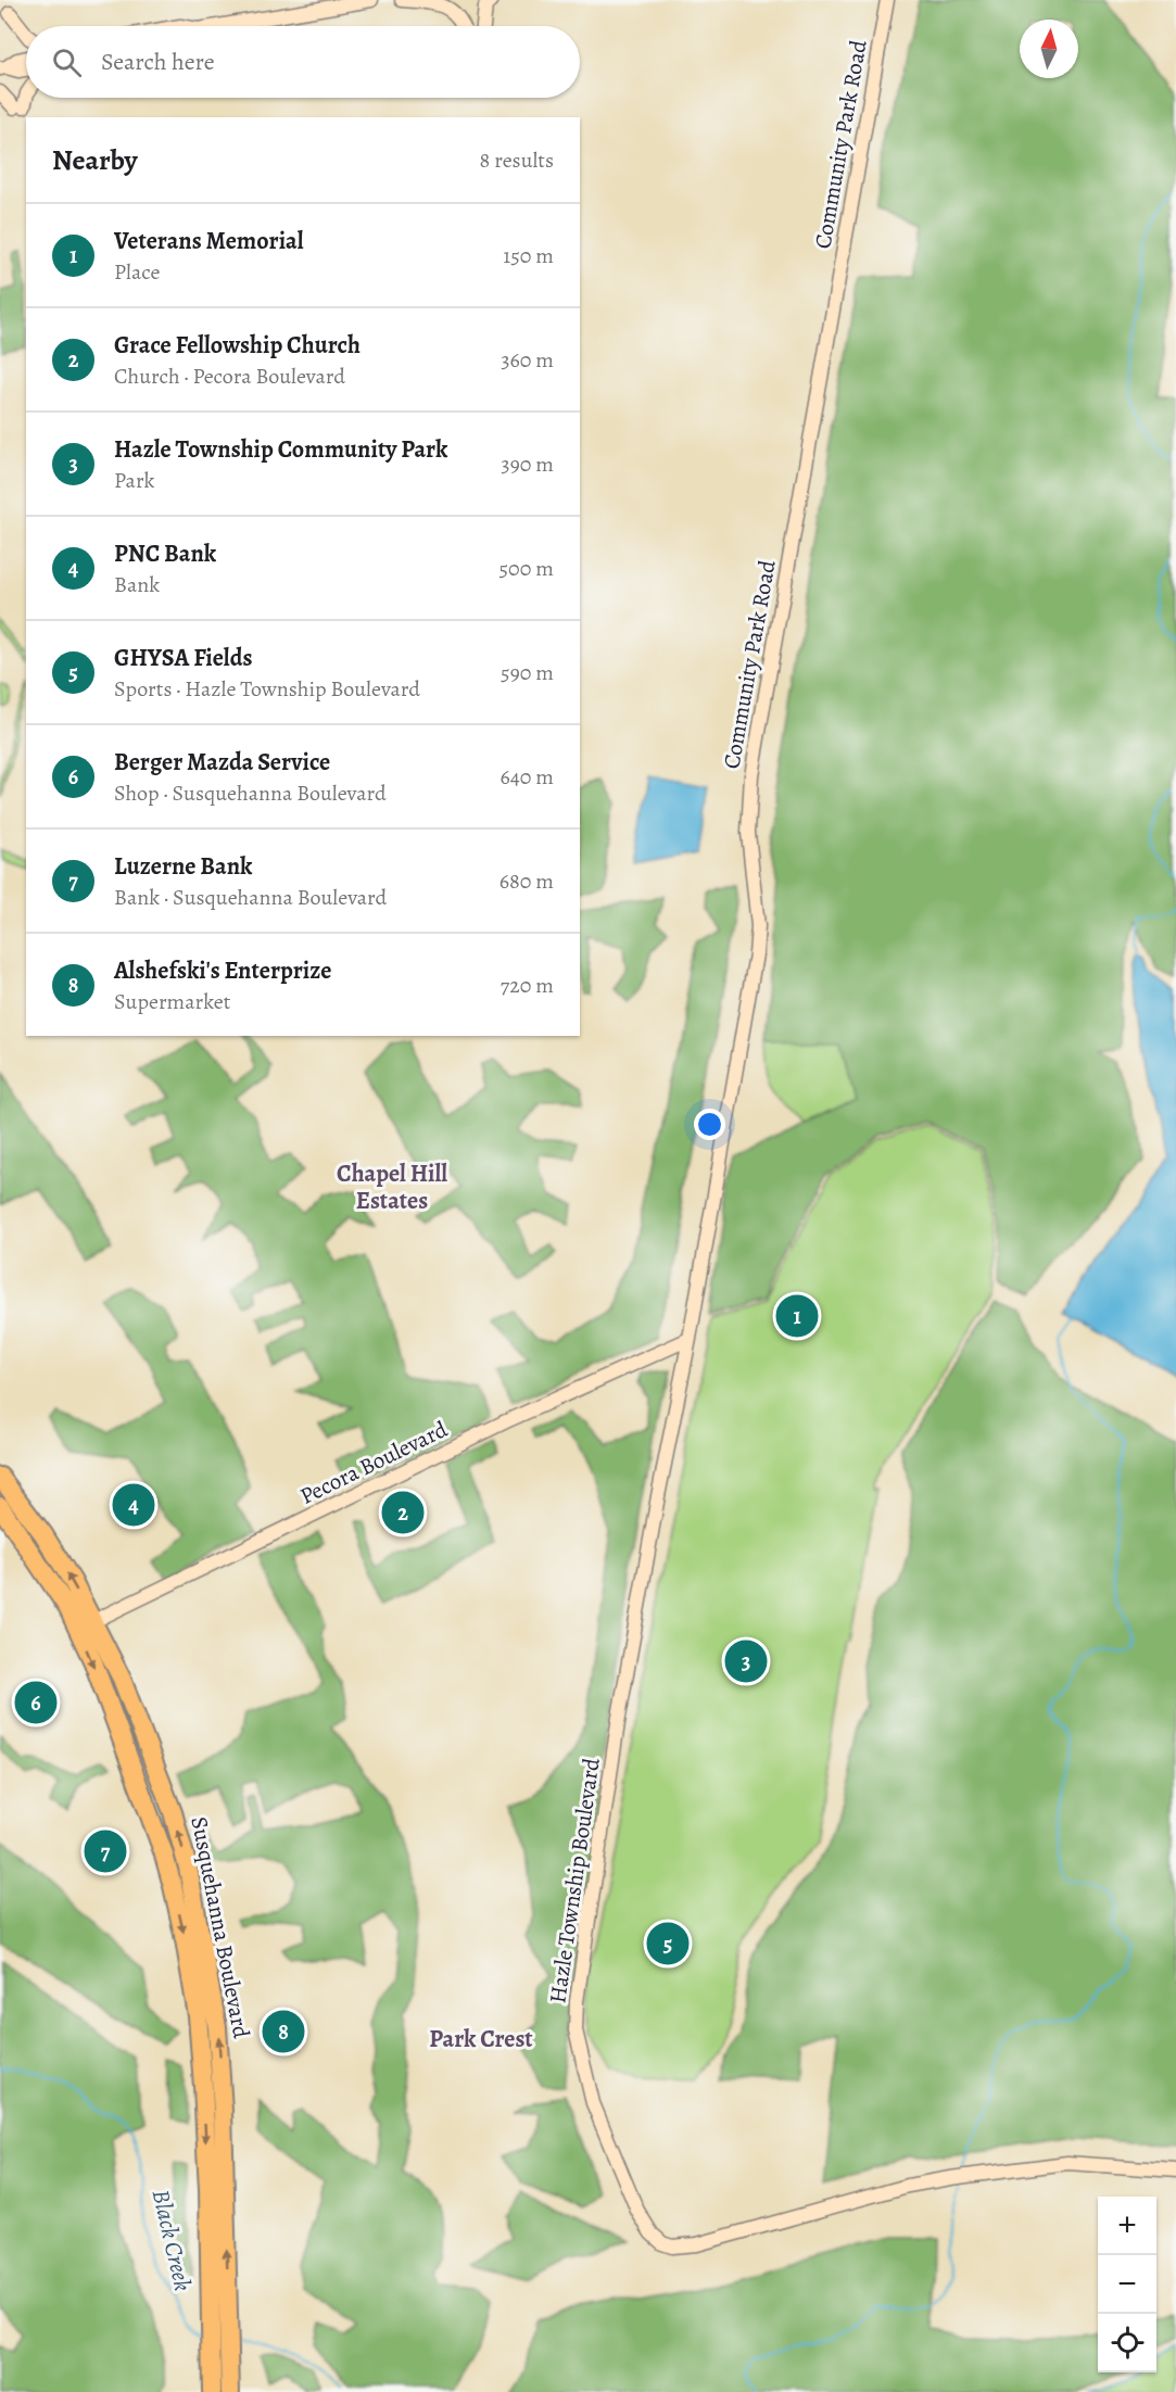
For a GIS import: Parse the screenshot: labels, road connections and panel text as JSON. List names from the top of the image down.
{
  "streets": {
    "highway": ["Susquehanna Boulevard"],
    "street": ["Community Park Road", "Pecora Boulevard", "Hazle Township Boulevard"]
  },
  "crossings": [
    ["Community Park Road", "Pecora Boulevard"],
    ["Community Park Road", "Hazle Township Boulevard"],
    ["Pecora Boulevard", "Hazle Township Boulevard"],
    ["Pecora Boulevard", "Susquehanna Boulevard"]
  ],
  "districts": ["Chapel Hill Estates", "Park Crest"],
  "water": ["Black Creek"],
  "north": "top",
  "page": {
    "search": "Search here",
    "heading": ["Nearby", "8 results"],
    "list": [
      {
        "mark": "1",
        "name": "Veterans Memorial",
        "note": "Place",
        "value": "150 m"
      },
      {
        "mark": "2",
        "name": "Grace Fellowship Church",
        "note": "Church · Pecora Boulevard",
        "value": "360 m"
      },
      {
        "mark": "3",
        "name": "Hazle Township Community Park",
        "note": "Park",
        "value": "390 m"
      },
      {
        "mark": "4",
        "name": "PNC Bank",
        "note": "Bank",
        "value": "500 m"
      },
      {
        "mark": "5",
        "name": "GHYSA Fields",
        "note": "Sports · Hazle Township Boulevard",
        "value": "590 m"
      },
      {
        "mark": "6",
        "name": "Berger Mazda Service",
        "note": "Shop · Susquehanna Boulevard",
        "value": "640 m"
      },
      {
        "mark": "7",
        "name": "Luzerne Bank",
        "note": "Bank · Susquehanna Boulevard",
        "value": "680 m"
      },
      {
        "mark": "8",
        "name": "Alshefski's Enterprize",
        "note": "Supermarket",
        "value": "720 m"
      }
    ],
    "pins": [
      "1",
      "4",
      "2",
      "3",
      "6",
      "7",
      "5",
      "8"
    ],
    "map_buttons": ["+", "−"]
  }
}
